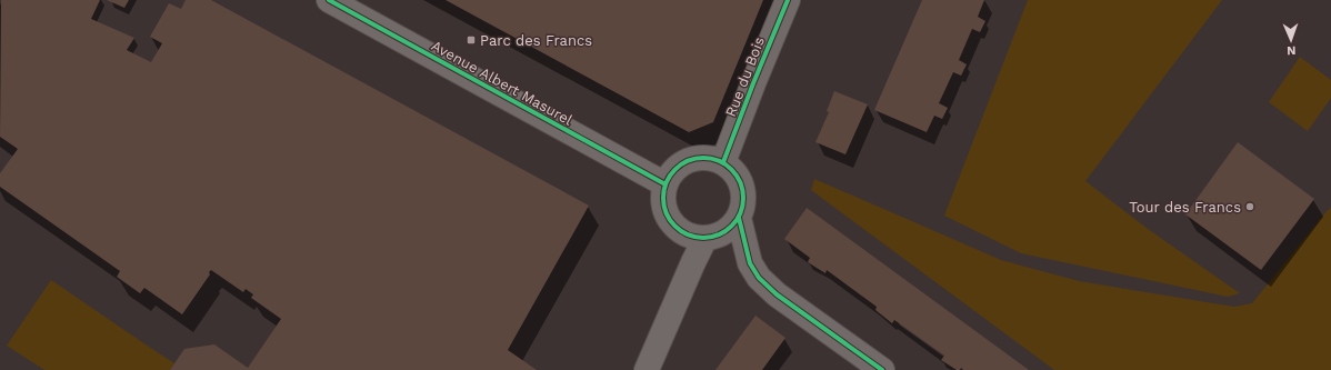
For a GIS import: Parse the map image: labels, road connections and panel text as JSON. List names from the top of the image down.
{
  "streets": {
    "street": ["Rue du Bois", "Avenue Albert Masurel"]
  },
  "crossings": [
    ["Rue du Bois", "Avenue Albert Masurel"]
  ],
  "places": {
    "transit": ["Parc des Francs"],
    "other": ["Tour des Francs"]
  },
  "north": "bottom"
}
